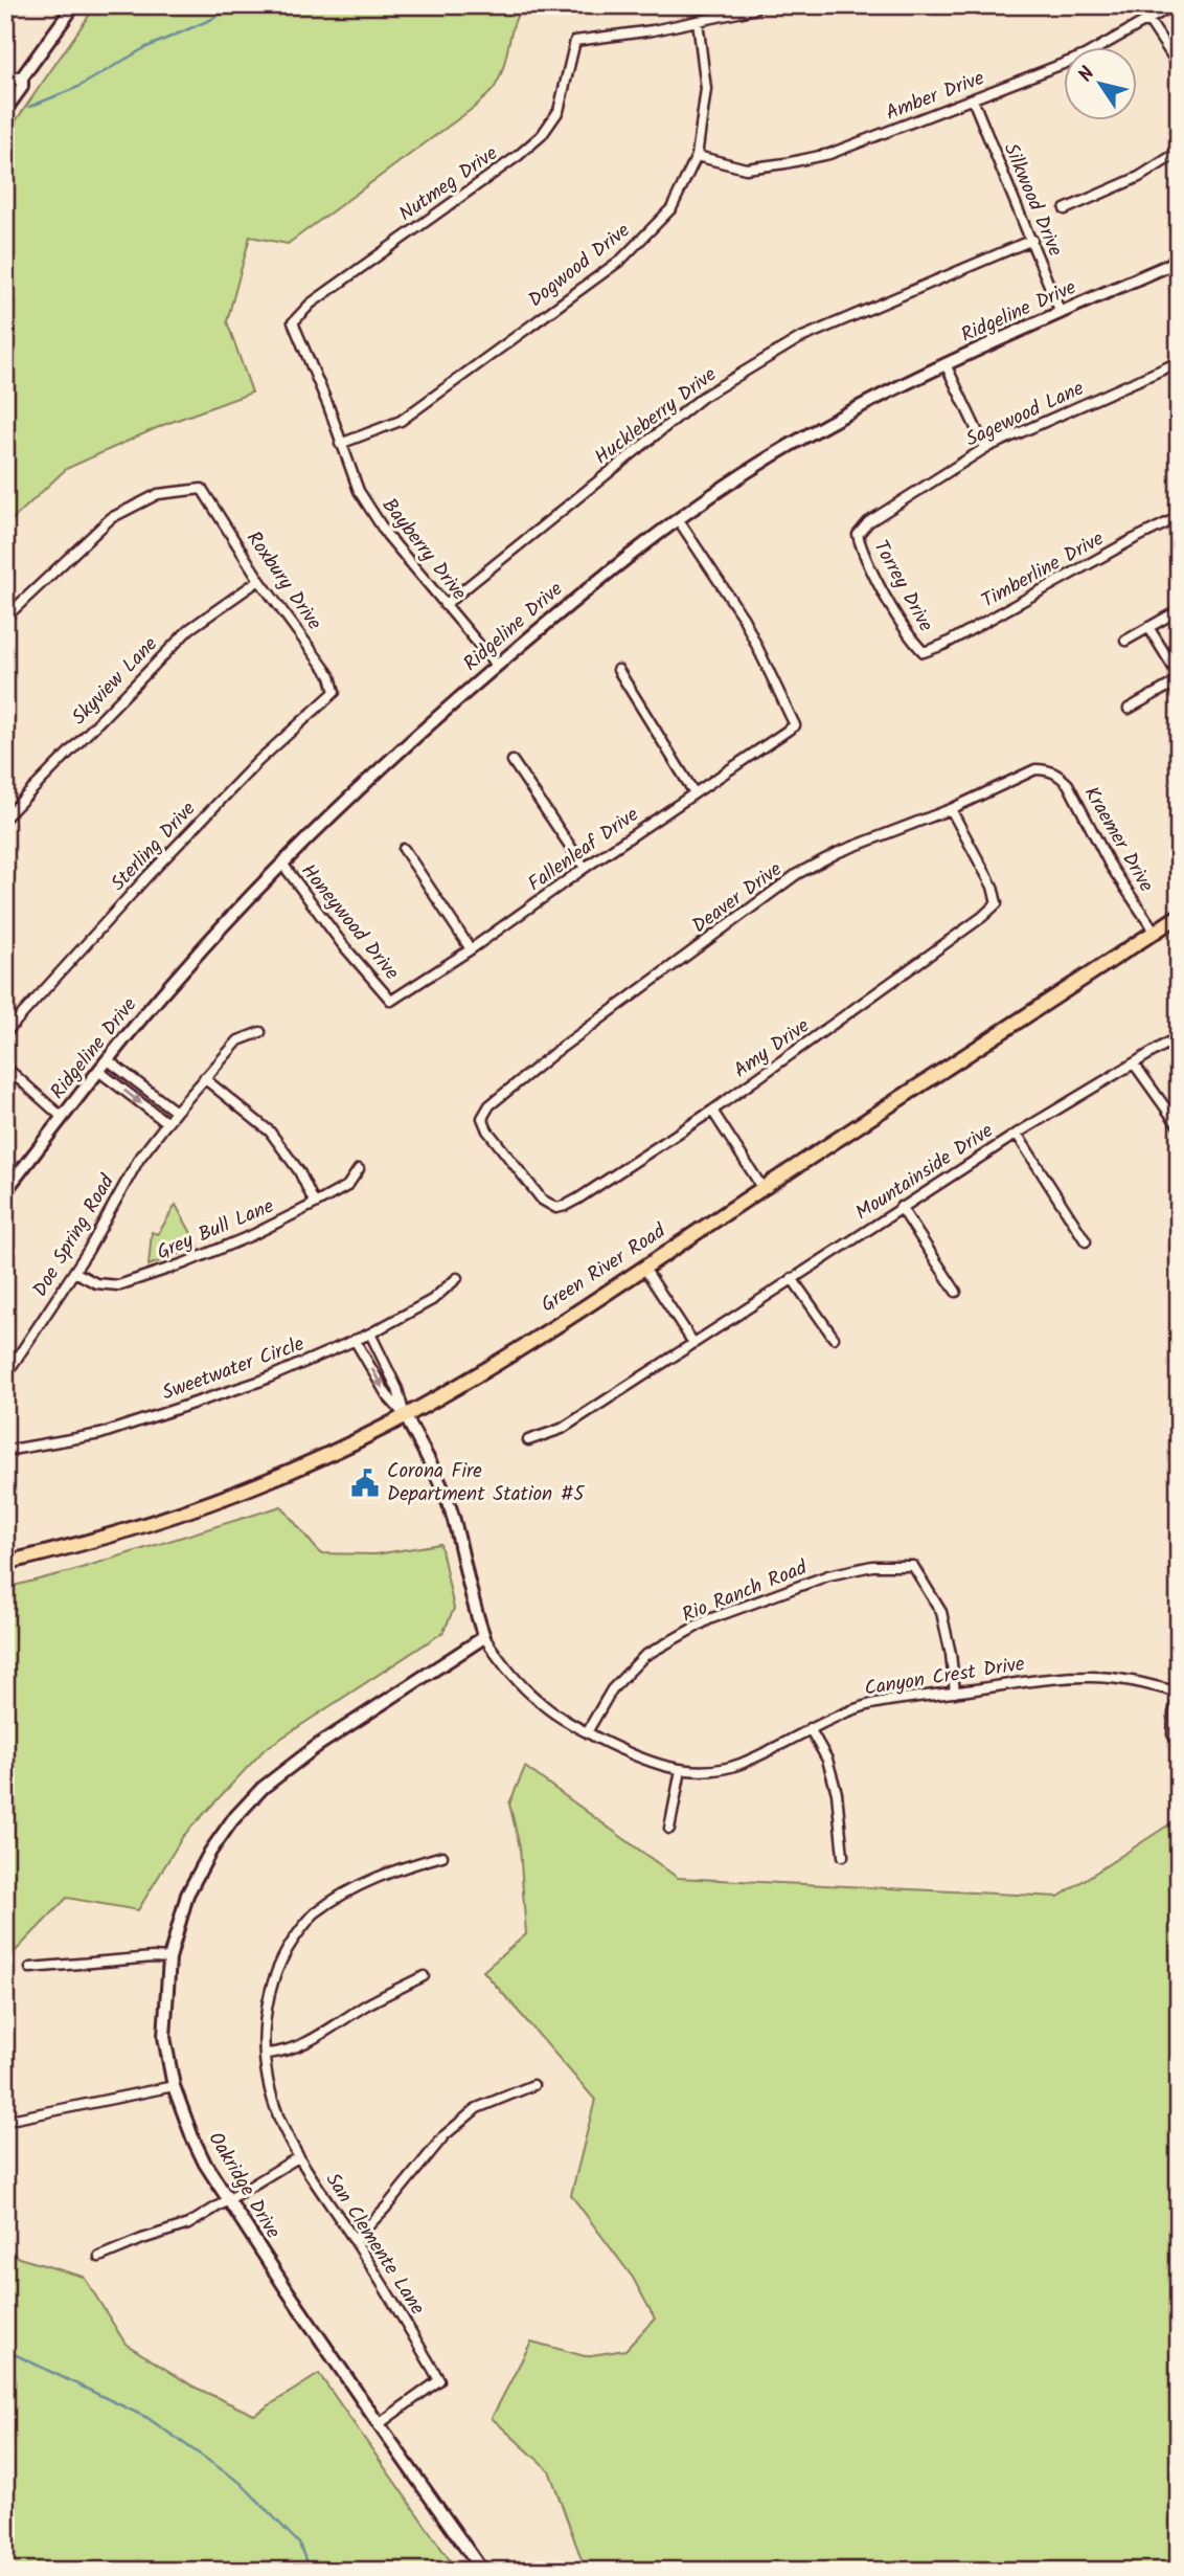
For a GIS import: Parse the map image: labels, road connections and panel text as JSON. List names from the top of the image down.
{
  "streets": {
    "main road": ["Green River Road"],
    "street": [
      "Amber Drive",
      "Nutmeg Drive",
      "Silkwood Drive",
      "Dogwood Drive",
      "Ridgeline Drive",
      "Sagewood Lane",
      "Huckleberry Drive",
      "Bayberry Drive",
      "Timberline Drive",
      "Roxbury Drive",
      "Torrey Drive",
      "Skyview Lane",
      "Kraemer Drive",
      "Sterling Drive",
      "Fallenleaf Drive",
      "Deaver Drive",
      "Honeywood Drive",
      "Amy Drive",
      "Mountainside Drive",
      "Grey Bull Lane",
      "Doe Spring Road",
      "Sweetwater Circle",
      "Rio Ranch Road",
      "Canyon Crest Drive",
      "Oakridge Drive",
      "San Clemente Lane"
    ]
  },
  "crossings": [
    ["Amber Drive", "Silkwood Drive"],
    ["Amber Drive", "Dogwood Drive"],
    ["Nutmeg Drive", "Dogwood Drive"],
    ["Nutmeg Drive", "Bayberry Drive"],
    ["Silkwood Drive", "Ridgeline Drive"],
    ["Silkwood Drive", "Huckleberry Drive"],
    ["Dogwood Drive", "Bayberry Drive"],
    ["Ridgeline Drive", "Bayberry Drive"],
    ["Ridgeline Drive", "Fallenleaf Drive"],
    ["Ridgeline Drive", "Honeywood Drive"],
    ["Sagewood Lane", "Torrey Drive"],
    ["Huckleberry Drive", "Bayberry Drive"],
    ["Timberline Drive", "Torrey Drive"],
    ["Roxbury Drive", "Skyview Lane"],
    ["Roxbury Drive", "Sterling Drive"],
    ["Kraemer Drive", "Deaver Drive"],
    ["Kraemer Drive", "Green River Road"],
    ["Fallenleaf Drive", "Honeywood Drive"],
    ["Deaver Drive", "Amy Drive"],
    ["Grey Bull Lane", "Doe Spring Road"],
    ["Green River Road", "Canyon Crest Drive"],
    ["Sweetwater Circle", "Canyon Crest Drive"],
    ["Rio Ranch Road", "Canyon Crest Drive"],
    ["Canyon Crest Drive", "Oakridge Drive"],
    ["Oakridge Drive", "San Clemente Lane"]
  ],
  "places": {
    "public building": ["Corona Fire Department Station #5"]
  },
  "north": "top left"
}
